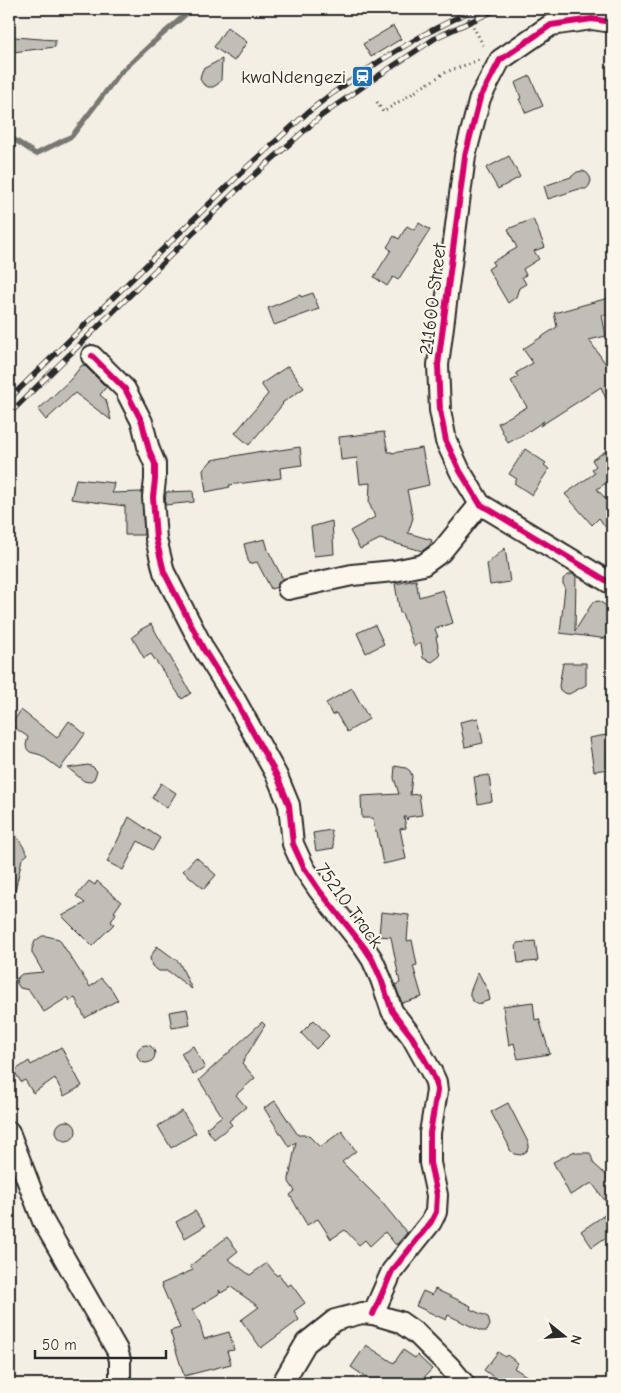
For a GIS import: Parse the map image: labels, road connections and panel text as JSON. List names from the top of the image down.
{
  "streets": {
    "street": ["211600 Street", "75210 Track"]
  },
  "places": {
    "station": ["kwaNdengezi"]
  },
  "scale_bar": "50 m",
  "north": "right"
}
